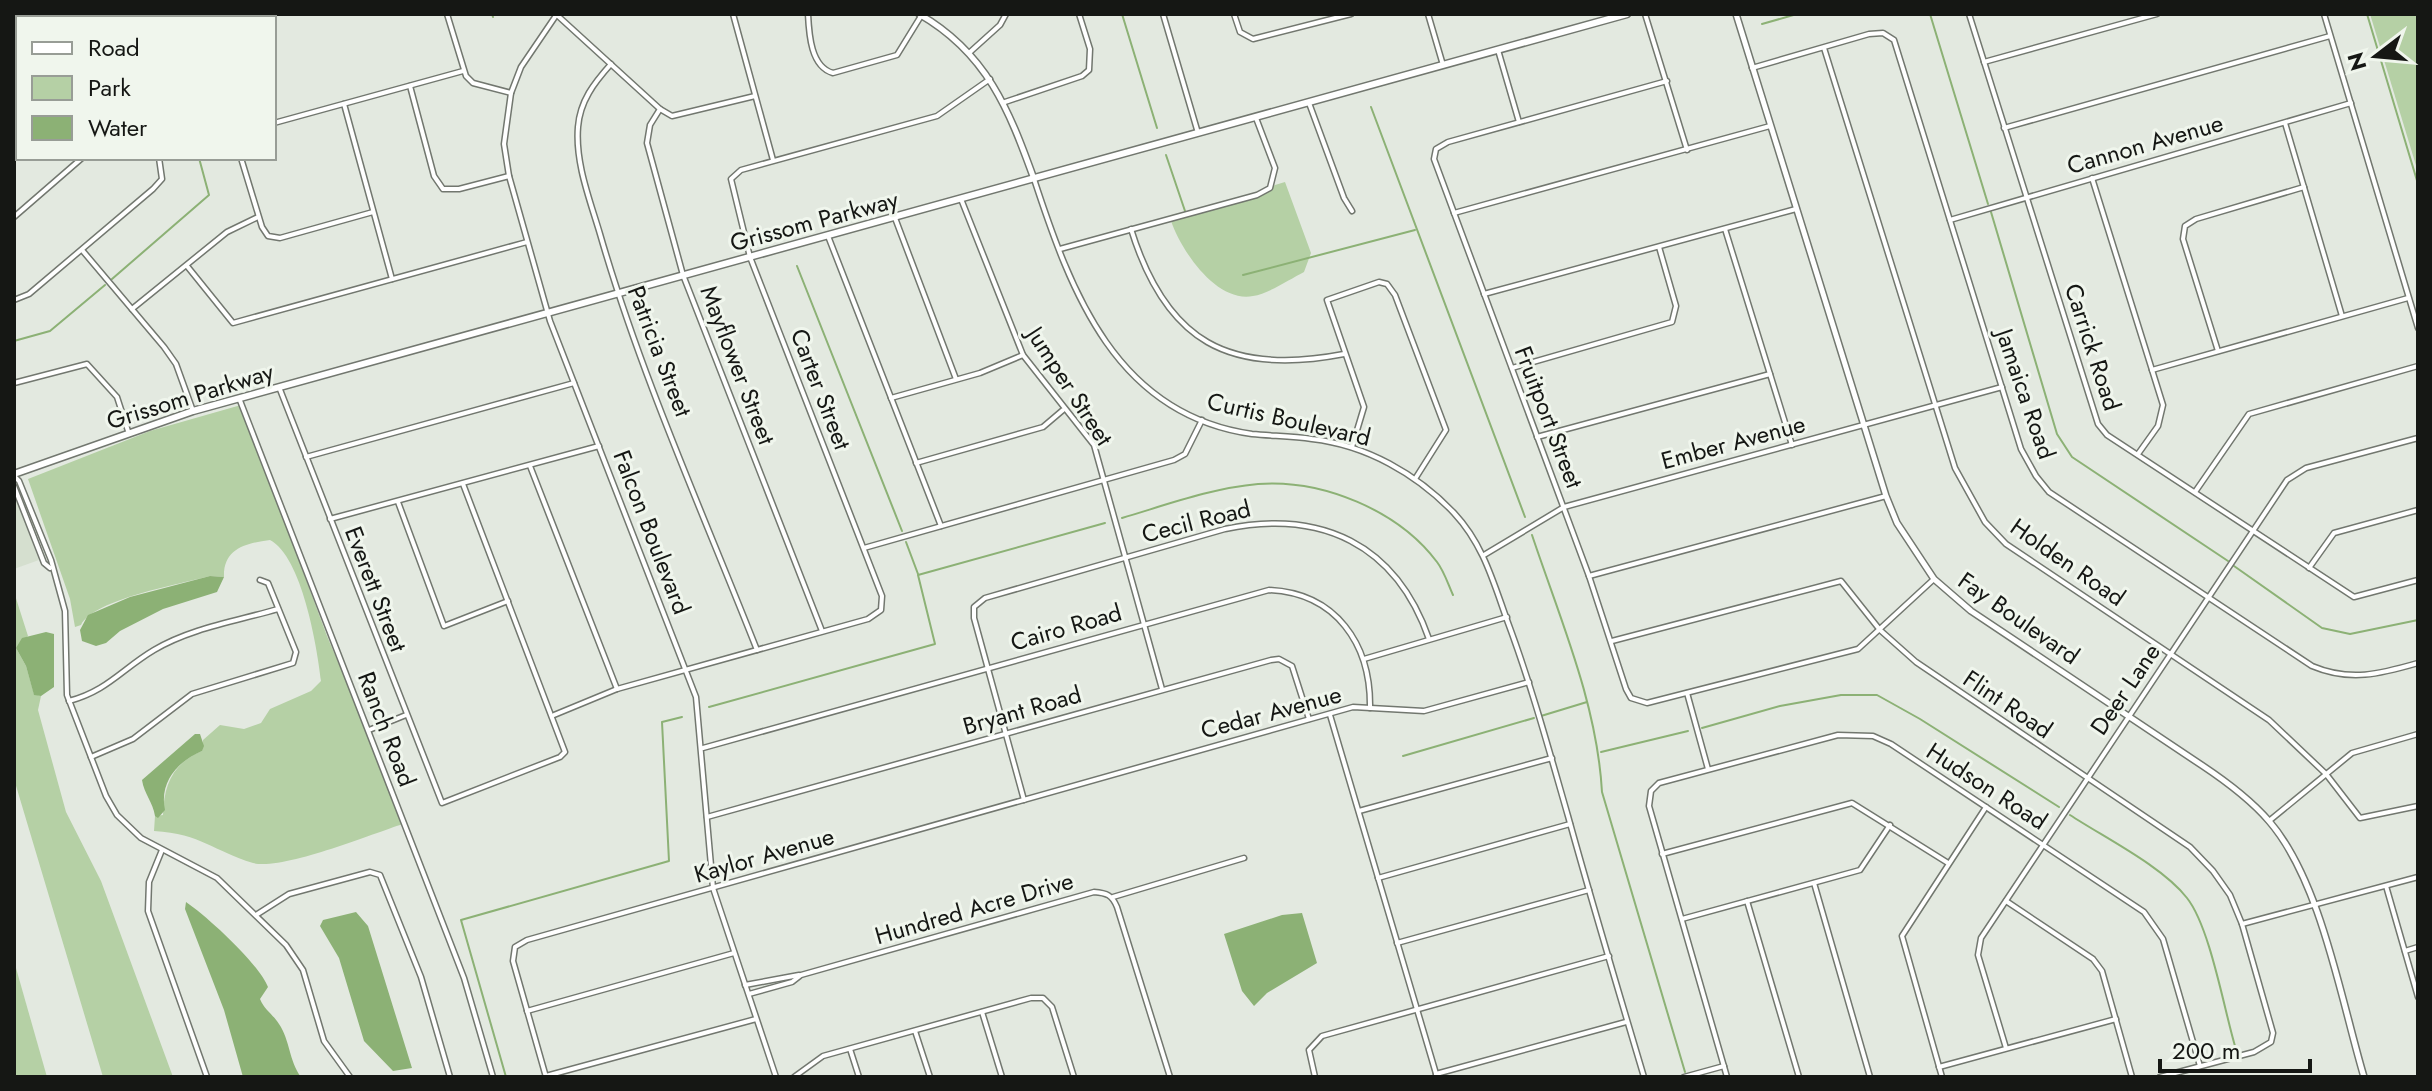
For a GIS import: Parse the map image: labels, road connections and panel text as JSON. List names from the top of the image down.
{
  "streets": {
    "main road": ["Grissom Parkway"],
    "street": [
      "Cannon Avenue",
      "Carrick Road",
      "Patricia Street",
      "Mayflower Street",
      "Jumper Street",
      "Carter Street",
      "Jamaica Road",
      "Fruitport Street",
      "Curtis Boulevard",
      "Ember Avenue",
      "Cecil Road",
      "Falcon Boulevard",
      "Holden Road",
      "Everett Street",
      "Fay Boulevard",
      "Cairo Road",
      "Deer Lane",
      "Flint Road",
      "Bryant Road",
      "Cedar Avenue",
      "Ranch Road",
      "Hudson Road",
      "Kaylor Avenue",
      "Hundred Acre Drive"
    ]
  },
  "crossings": [
    ["Cannon Avenue", "Carrick Road"],
    ["Cannon Avenue", "Jamaica Road"],
    ["Grissom Parkway", "Patricia Street"],
    ["Grissom Parkway", "Mayflower Street"],
    ["Grissom Parkway", "Jumper Street"],
    ["Grissom Parkway", "Carter Street"],
    ["Grissom Parkway", "Curtis Boulevard"],
    ["Grissom Parkway", "Falcon Boulevard"],
    ["Grissom Parkway", "Everett Street"],
    ["Grissom Parkway", "Ranch Road"],
    ["Carrick Road", "Deer Lane"],
    ["Mayflower Street", "Carter Street"],
    ["Jumper Street", "Cecil Road"],
    ["Jumper Street", "Cairo Road"],
    ["Jumper Street", "Bryant Road"],
    ["Jamaica Road", "Ember Avenue"],
    ["Jamaica Road", "Holden Road"],
    ["Jamaica Road", "Fay Boulevard"],
    ["Jamaica Road", "Deer Lane"],
    ["Fruitport Street", "Ember Avenue"],
    ["Fruitport Street", "Flint Road"],
    ["Curtis Boulevard", "Ember Avenue"],
    ["Curtis Boulevard", "Cedar Avenue"],
    ["Ember Avenue", "Holden Road"],
    ["Ember Avenue", "Fay Boulevard"],
    ["Cecil Road", "Cairo Road"],
    ["Falcon Boulevard", "Cairo Road"],
    ["Falcon Boulevard", "Bryant Road"],
    ["Falcon Boulevard", "Kaylor Avenue"],
    ["Falcon Boulevard", "Hundred Acre Drive"],
    ["Holden Road", "Deer Lane"],
    ["Fay Boulevard", "Deer Lane"],
    ["Cairo Road", "Cedar Avenue"],
    ["Deer Lane", "Flint Road"],
    ["Deer Lane", "Hudson Road"],
    ["Flint Road", "Hudson Road"],
    ["Bryant Road", "Cedar Avenue"],
    ["Cedar Avenue", "Kaylor Avenue"]
  ],
  "legend": ["Road", "Park", "Water"],
  "scale_bar": "200 m",
  "north": "left"
}
